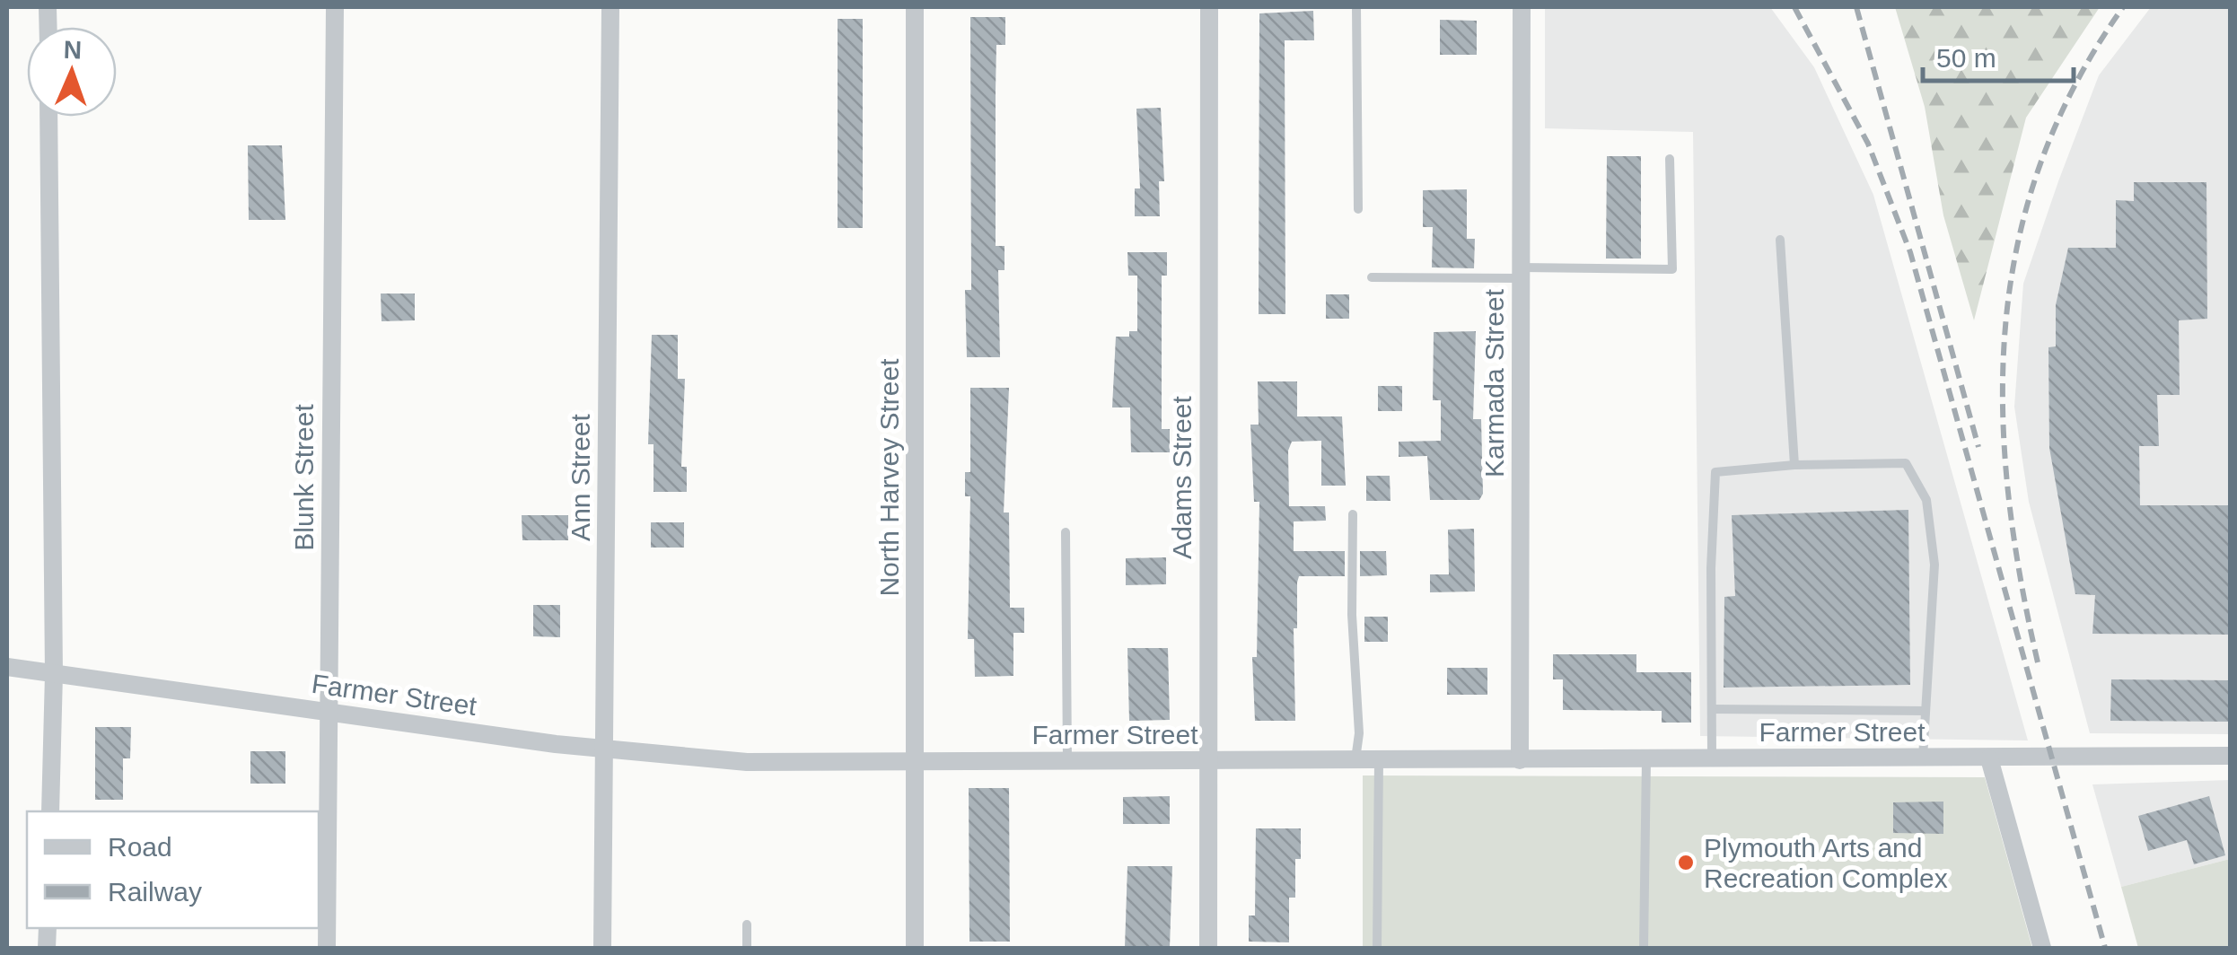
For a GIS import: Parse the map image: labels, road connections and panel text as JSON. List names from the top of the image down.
{
  "streets": {
    "street": [
      "Karmada Street",
      "Blunk Street",
      "Ann Street",
      "North Harvey Street",
      "Adams Street",
      "Farmer Street"
    ]
  },
  "crossings": [
    ["Karmada Street", "Farmer Street"],
    ["Blunk Street", "Farmer Street"],
    ["Ann Street", "Farmer Street"],
    ["North Harvey Street", "Farmer Street"],
    ["Adams Street", "Farmer Street"]
  ],
  "places": ["Plymouth Arts and Recreation Complex"],
  "legend": ["Road", "Railway"],
  "scale_bar": "50 m",
  "north": "top"
}
